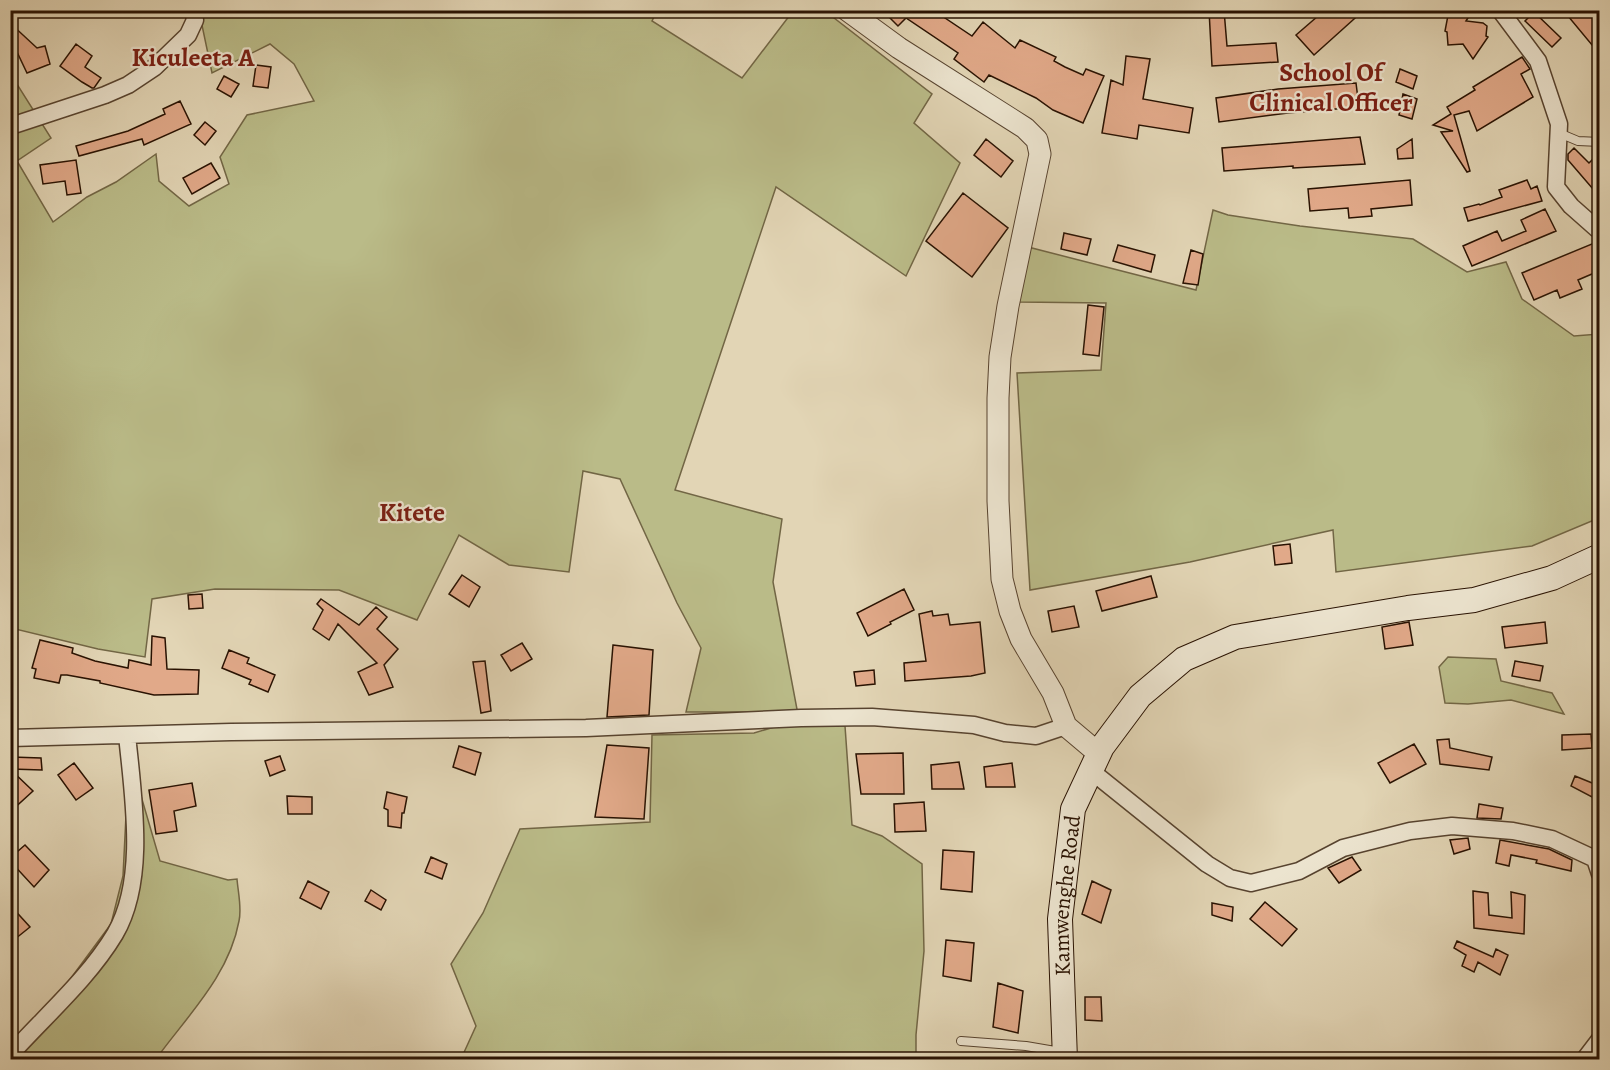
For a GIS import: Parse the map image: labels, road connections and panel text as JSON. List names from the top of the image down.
{
  "streets": {
    "main road": ["Kamwenghe Road"]
  },
  "districts": ["Kiculeeta A", "School Of Clinical Officer", "Kitete"]
}
